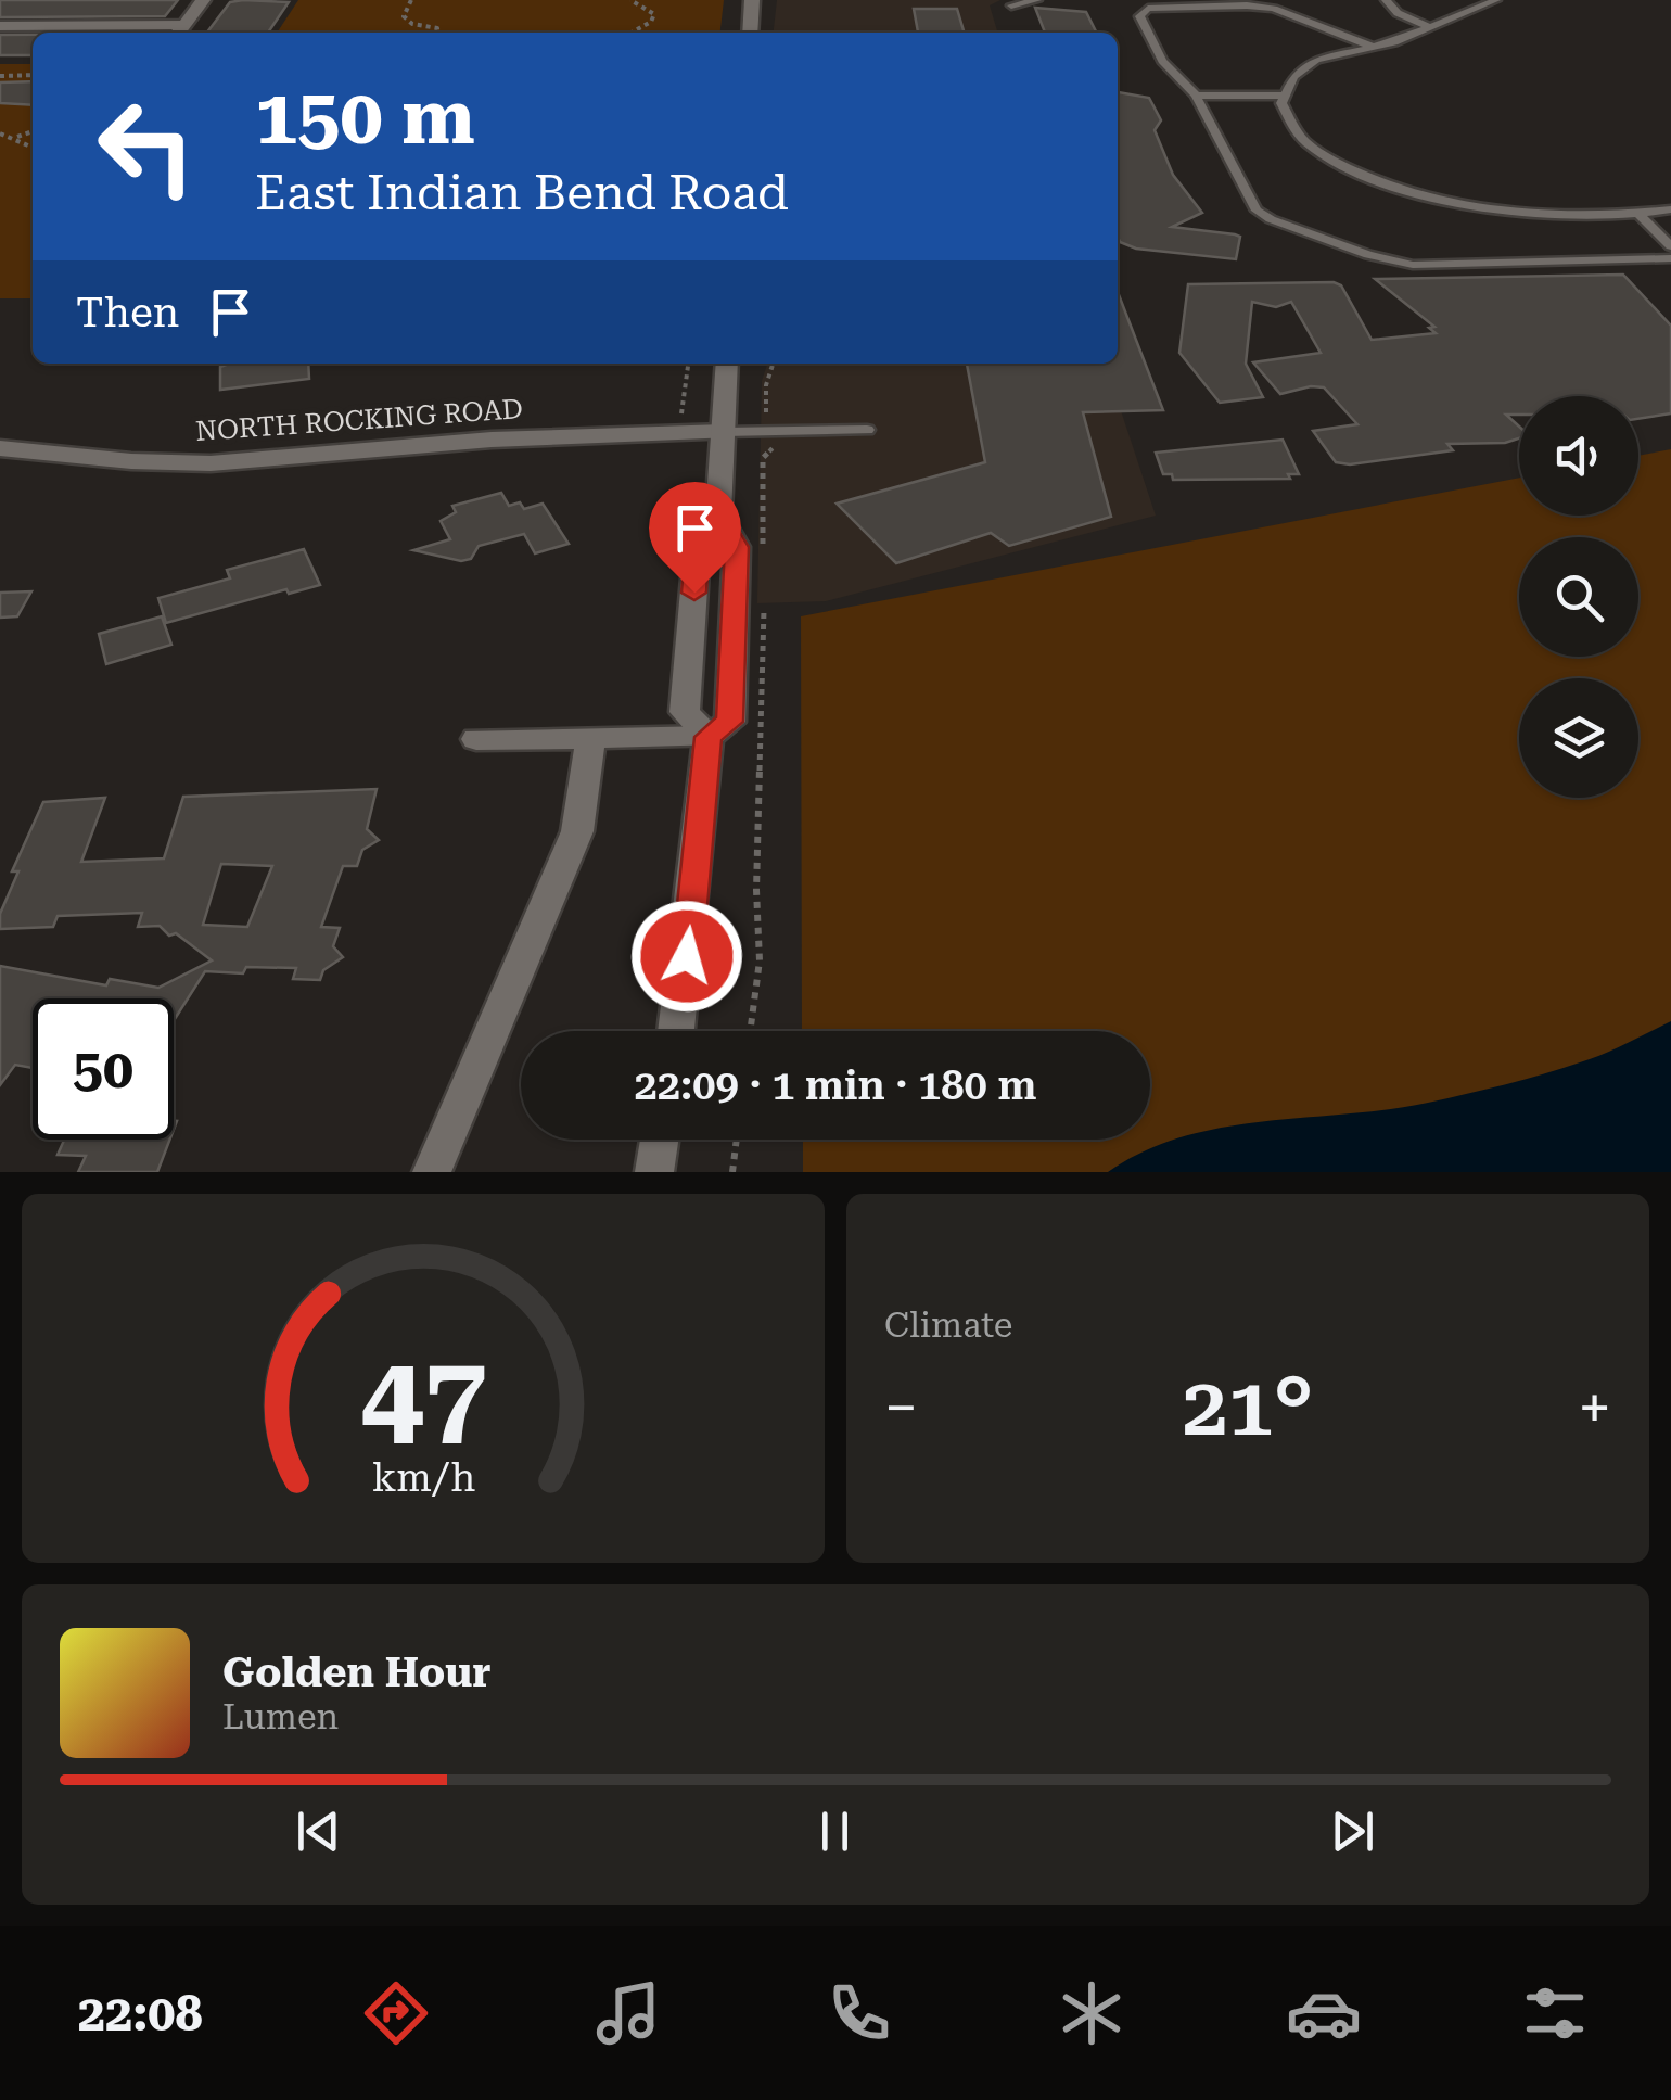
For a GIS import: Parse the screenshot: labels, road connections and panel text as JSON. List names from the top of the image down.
{
  "streets": {
    "street": ["NORTH ROCKING ROAD"]
  },
  "page": {
    "turn": ["150 m", "East Indian Bend Road"],
    "then": "Then",
    "limit": "50",
    "trip": "22:09 · 1 min · 180 m",
    "tile": "Climate",
    "heat": ["−", "21°", "+"],
    "song": ["Golden Hour", "Lumen"],
    "tabs": "22:08",
    "gauge": ["47", "km/h"]
  }
}
